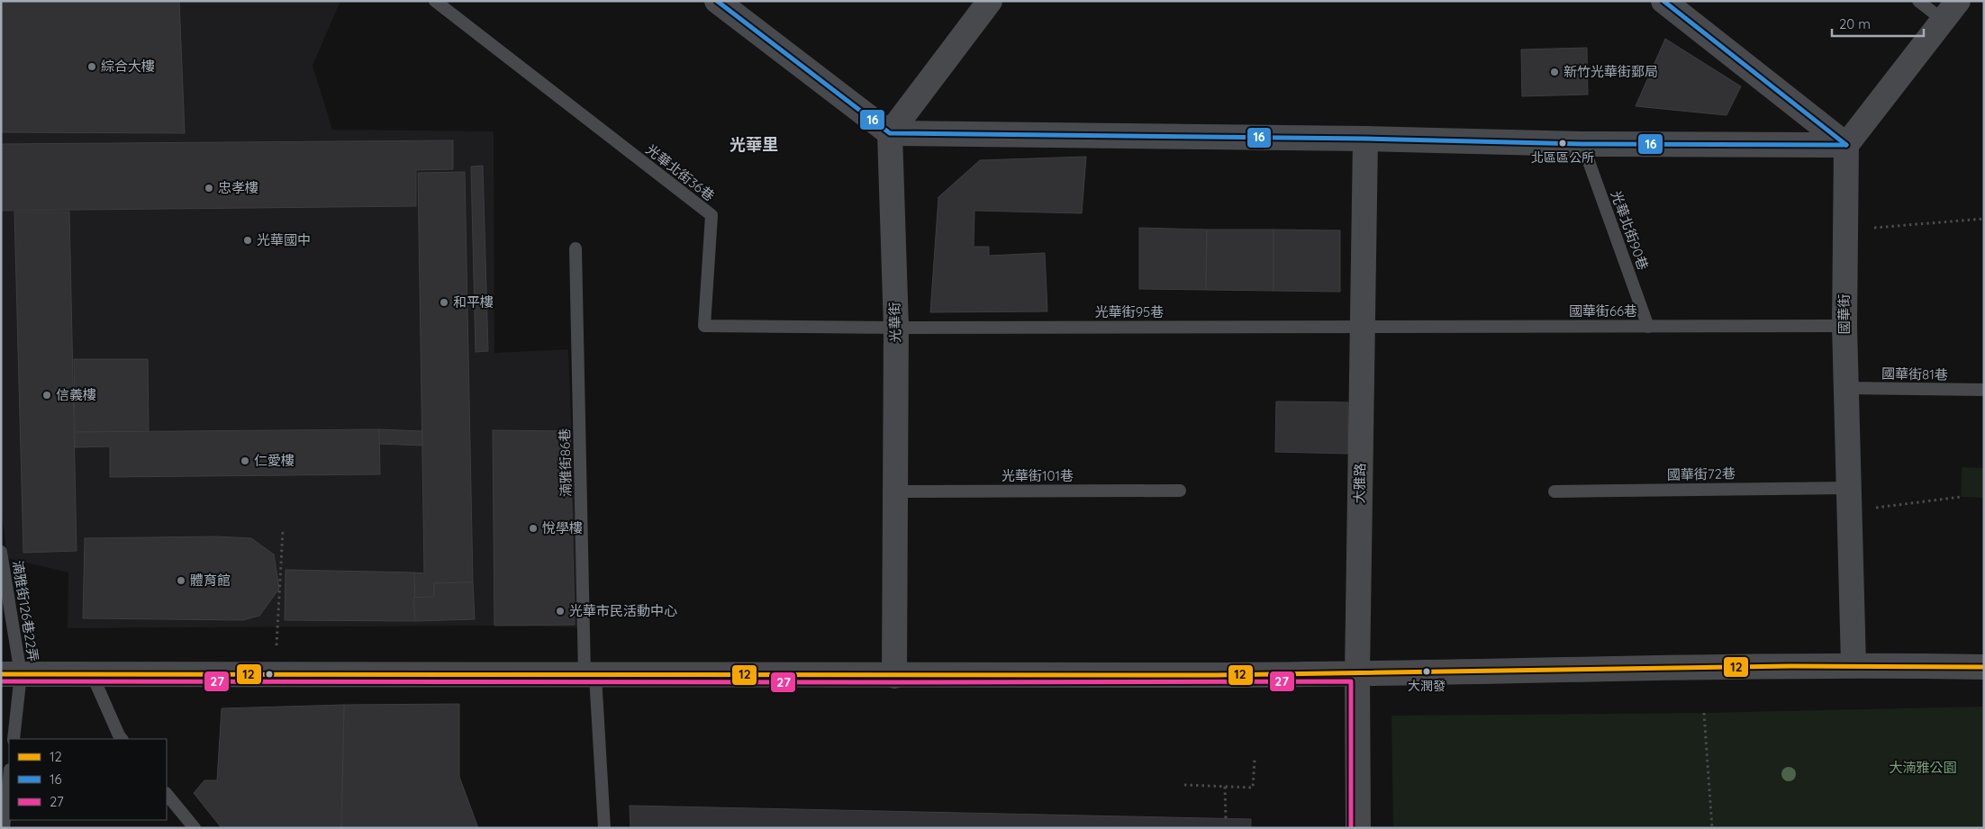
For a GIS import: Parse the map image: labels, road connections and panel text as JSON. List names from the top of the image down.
{
  "streets": {
    "street": ["國華街", "光華街", "大雅路"],
    "lane": [
      "光華北街36巷",
      "光華北街90巷",
      "國華街66巷",
      "光華街95巷",
      "國華街81巷",
      "湳雅街86巷",
      "國華街72巷",
      "光華街101巷",
      "湳雅街126巷22弄"
    ]
  },
  "crossings": [
    ["光華北街36巷", "光華街95巷"],
    ["光華北街36巷", "光華街"],
    ["光華北街90巷", "國華街66巷"],
    ["國華街66巷", "光華街95巷"],
    ["國華街66巷", "國華街"],
    ["國華街66巷", "大雅路"],
    ["光華街95巷", "光華街"],
    ["光華街95巷", "大雅路"],
    ["國華街", "國華街81巷"],
    ["國華街", "國華街72巷"],
    ["光華街", "光華街101巷"]
  ],
  "districts": ["光華里"],
  "parks": ["大湳雅公園"],
  "places": [
    "綜合大樓",
    "新竹光華街郵局",
    "北區區公所",
    "忠孝樓",
    "光華國中",
    "和平樓",
    "信義樓",
    "仁愛樓",
    "悅學樓",
    "體育館",
    "光華市民活動中心",
    "大潤發"
  ],
  "lines": ["transit line 16", "transit line 12", "transit line 27"],
  "legend": ["12", "16", "27"],
  "scale_bar": "20 m"
}
